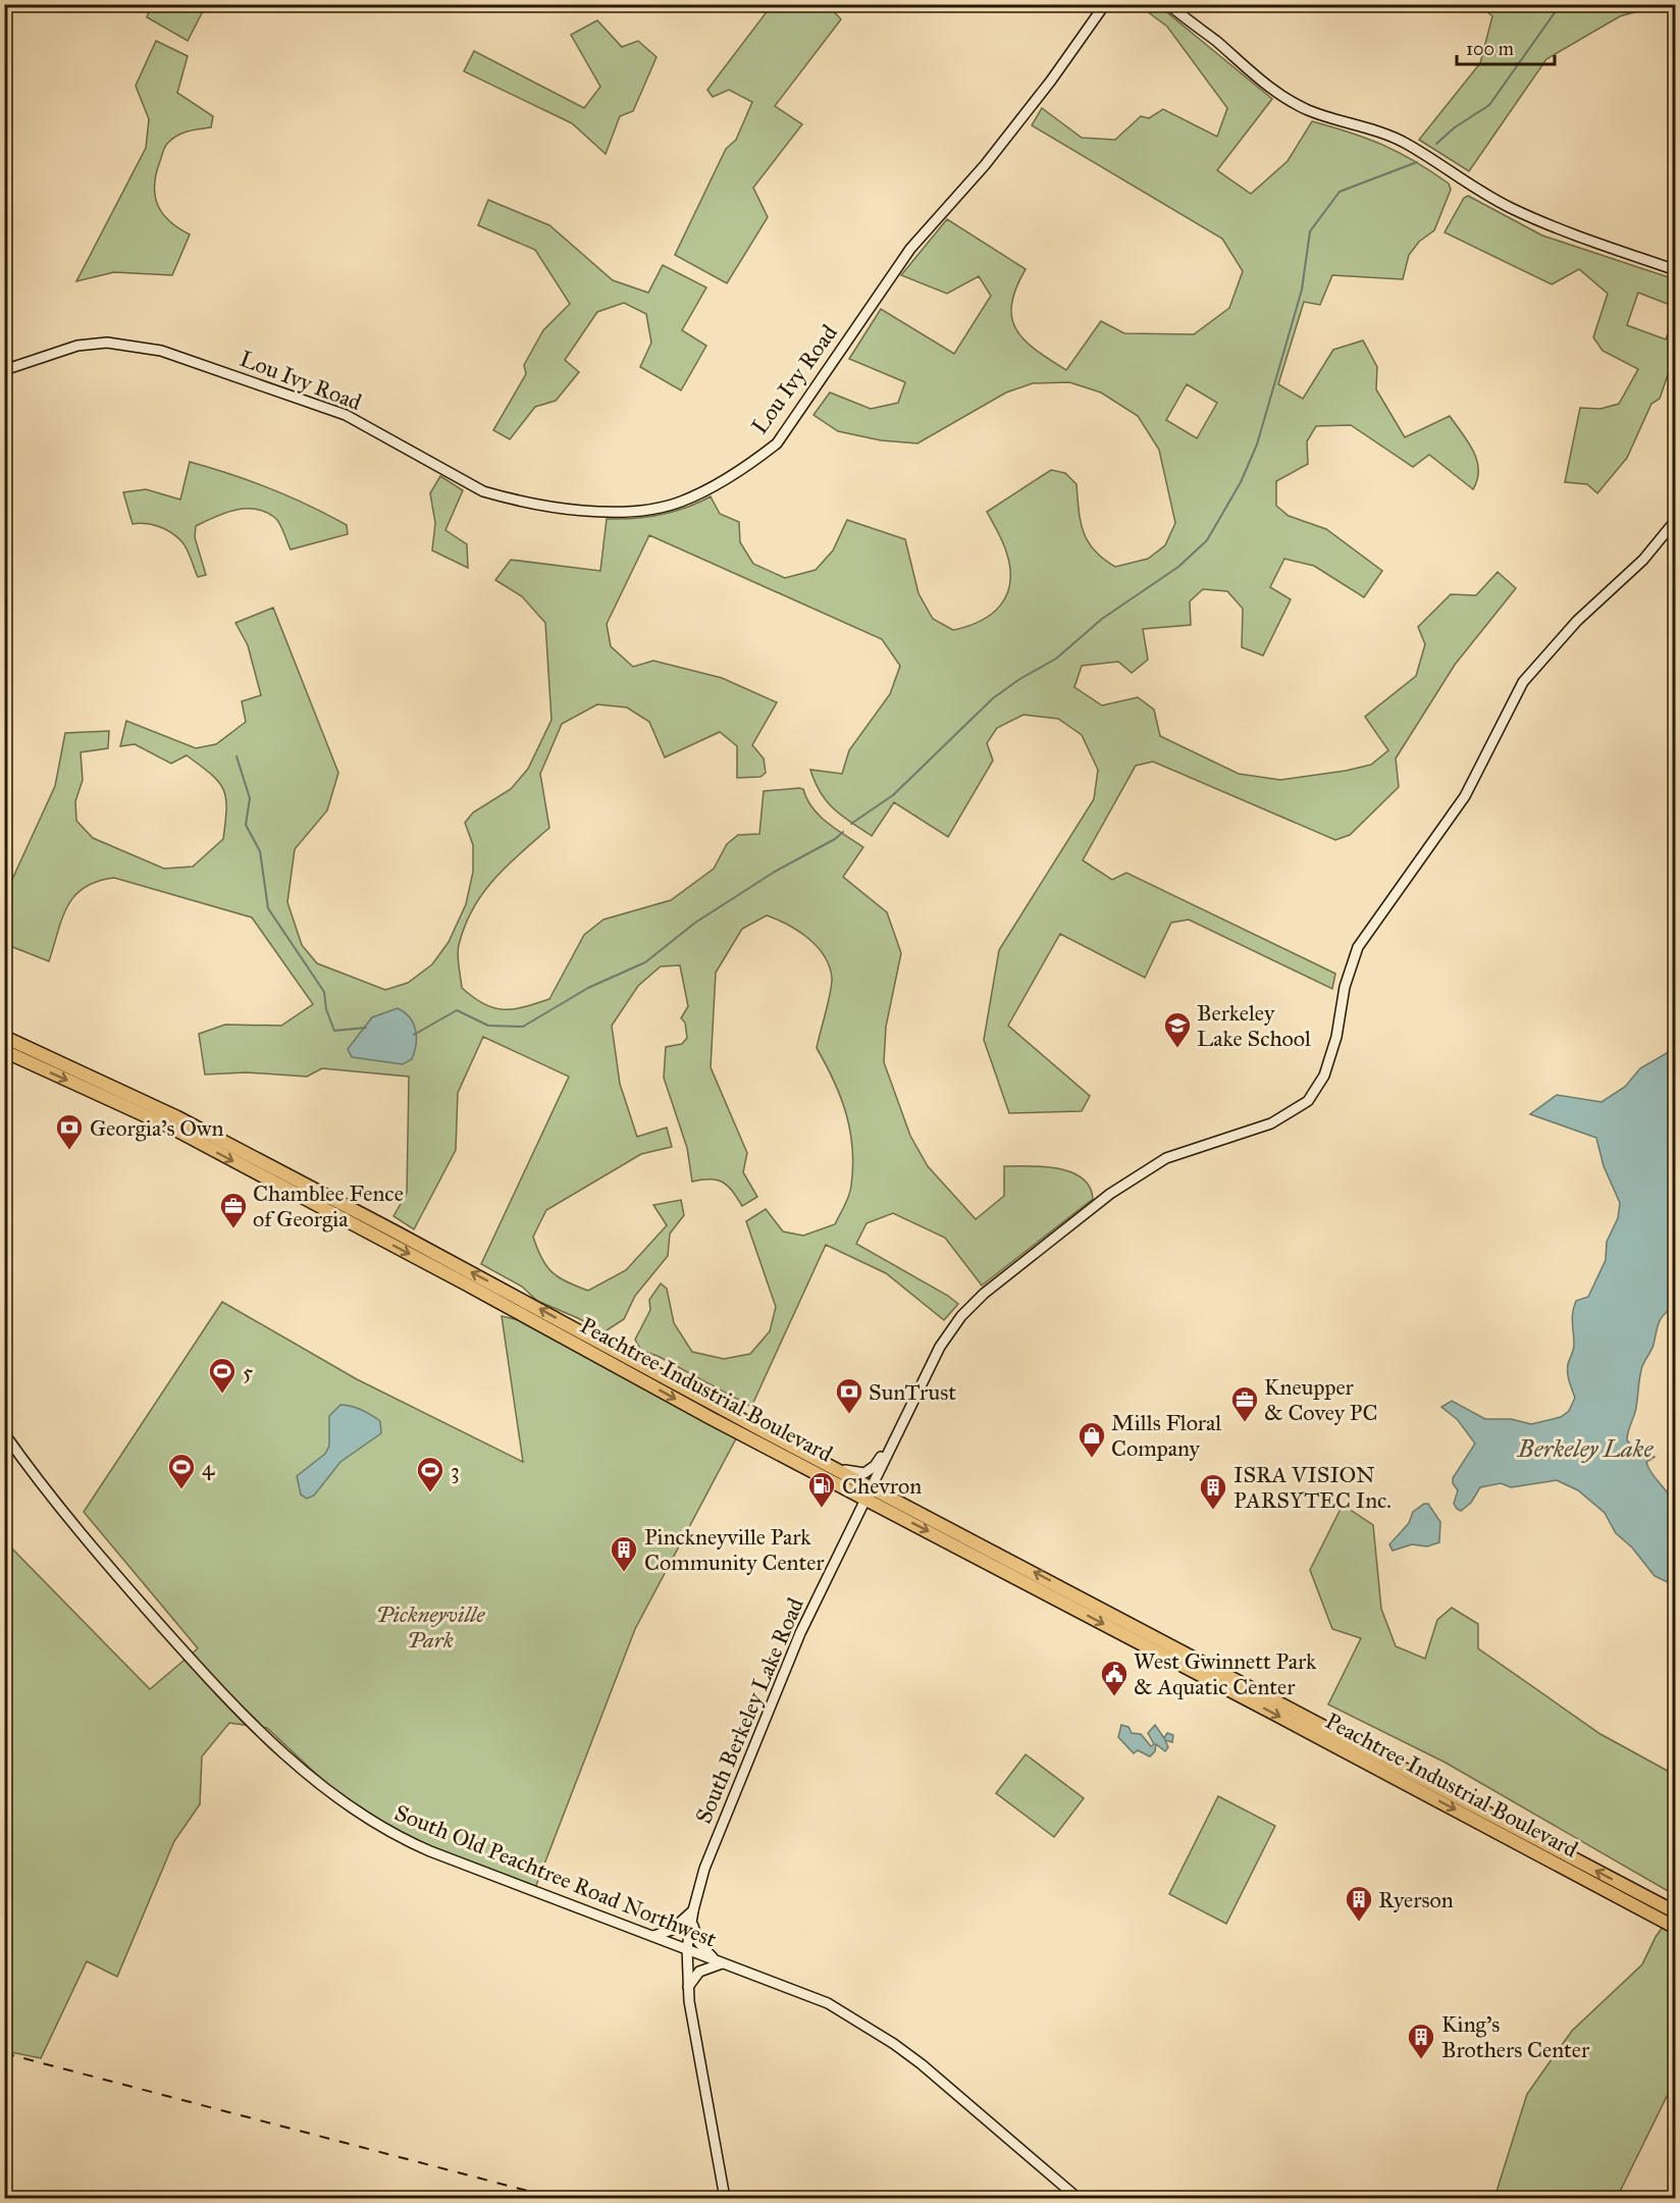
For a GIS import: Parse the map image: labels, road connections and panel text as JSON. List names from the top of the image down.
{
  "streets": {
    "highway": ["Peachtree Industrial Boulevard"],
    "street": ["Lou Ivy Road", "South Berkeley Lake Road", "South Old Peachtree Road Northwest"]
  },
  "crossings": [
    ["Peachtree Industrial Boulevard", "South Berkeley Lake Road"],
    ["South Berkeley Lake Road", "South Old Peachtree Road Northwest"]
  ],
  "water": ["Berkeley Lake"],
  "parks": ["Pickneyville Park"],
  "places": {
    "school or university": ["Berkeley Lake School"],
    "bank": ["Georgia's Own", "SunTrust"],
    "office": ["Chamblee Fence of Georgia", "Kneupper & Covey PC"],
    "sports": ["5", "4", "3"],
    "shop": ["Mills Floral Company"],
    "fuel station": ["Chevron"],
    "building": [
      "ISRA VISION PARSYTEC Inc.",
      "Pinckneyville Park Community Center",
      "Ryerson",
      "King's Brothers Center"
    ],
    "public building": ["West Gwinnett Park & Aquatic Center"]
  },
  "scale_bar": "100 m"
}
